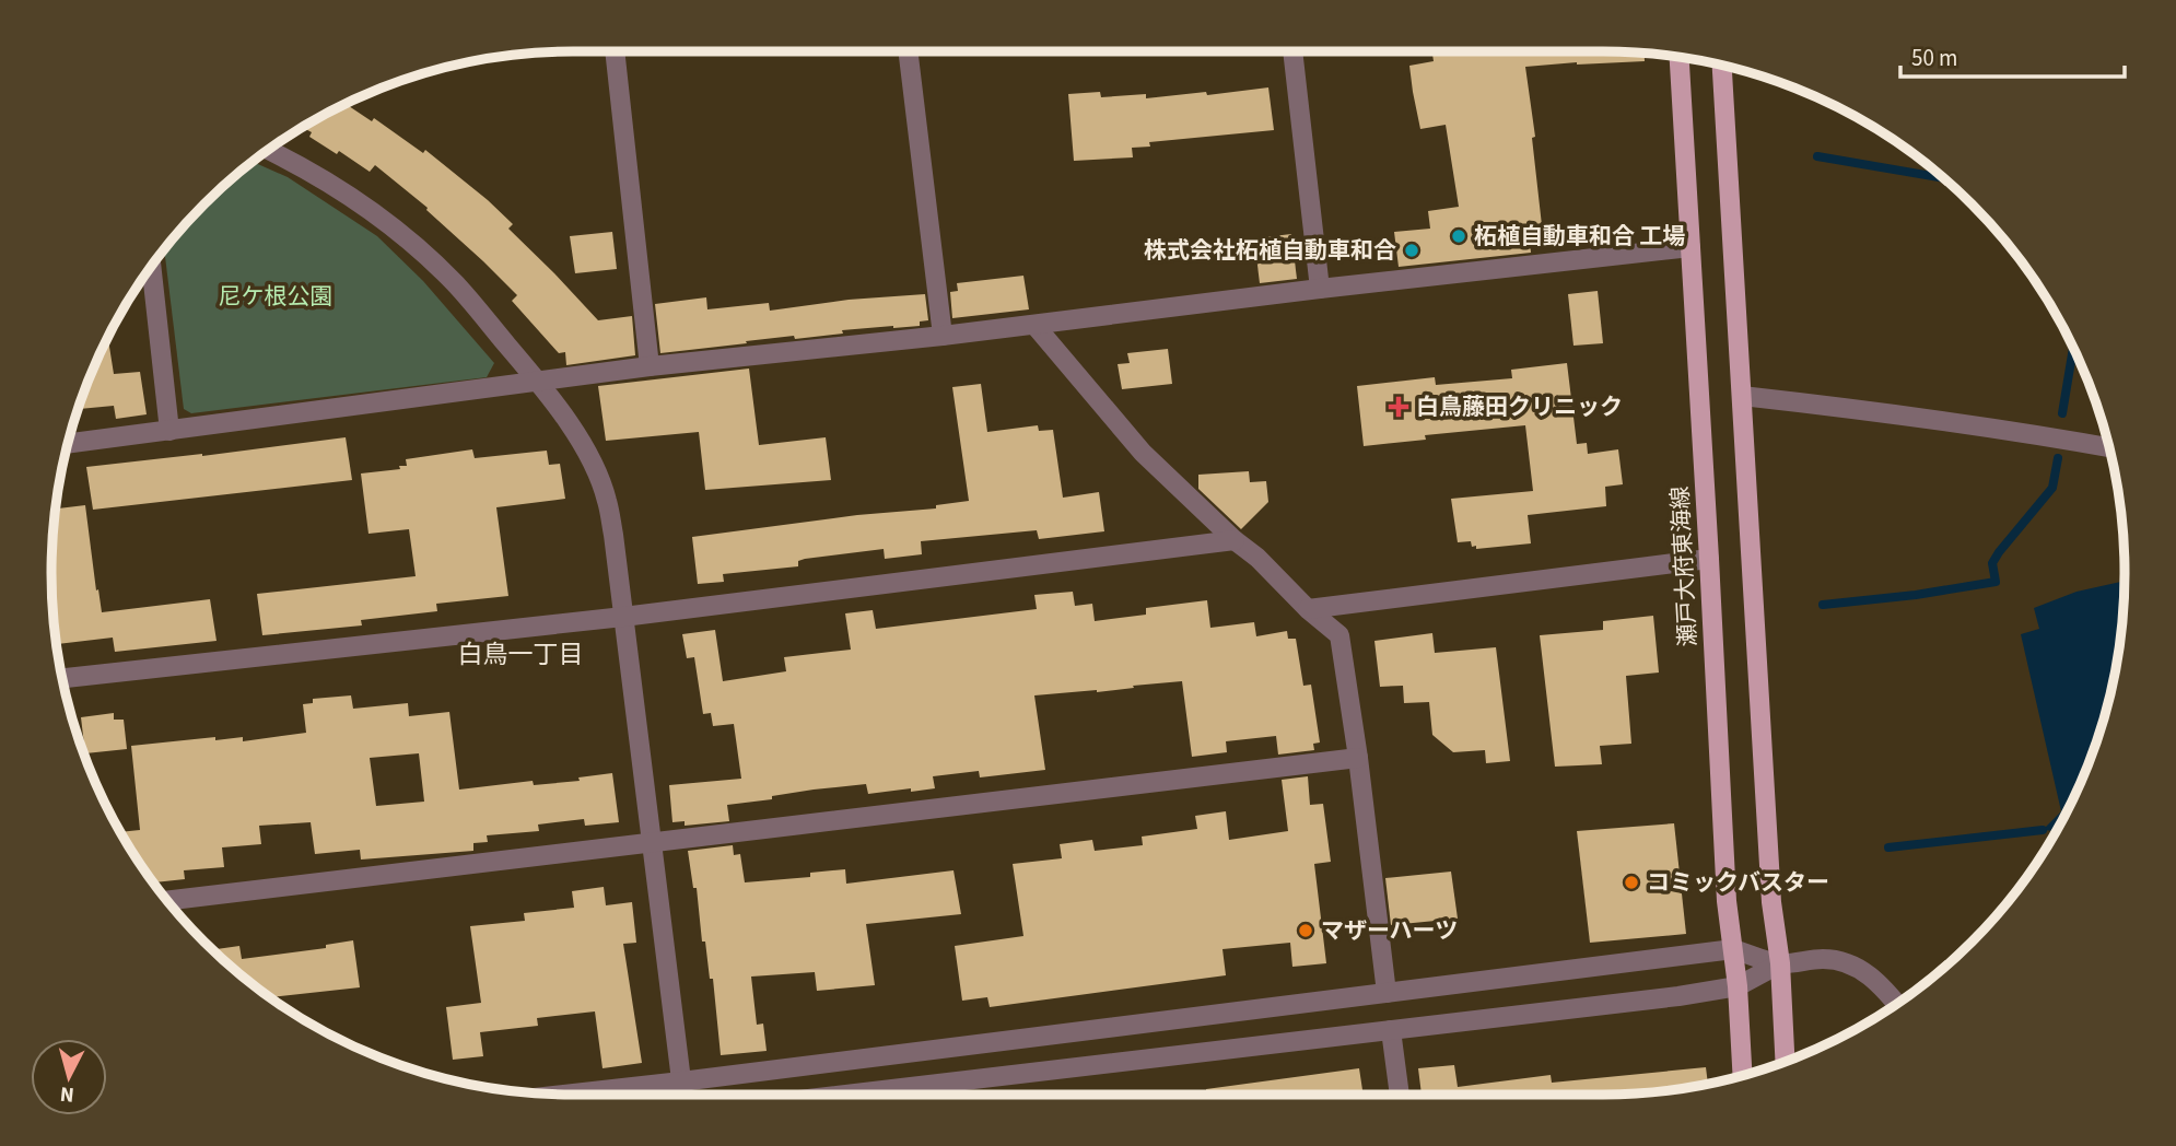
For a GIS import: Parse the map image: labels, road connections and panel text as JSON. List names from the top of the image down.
{
  "streets": {
    "main road": ["瀬戸大府東海線"]
  },
  "districts": ["白鳥一丁目"],
  "parks": ["尼ケ根公園"],
  "places": {
    "other": [
      "柘植自動車和合 工場",
      "株式会社柘植自動車和合",
      "コミックバスター",
      "マザーハーツ"
    ],
    "health": ["白鳥藤田クリニック"]
  },
  "scale_bar": "50 m",
  "north": "bottom"
}
